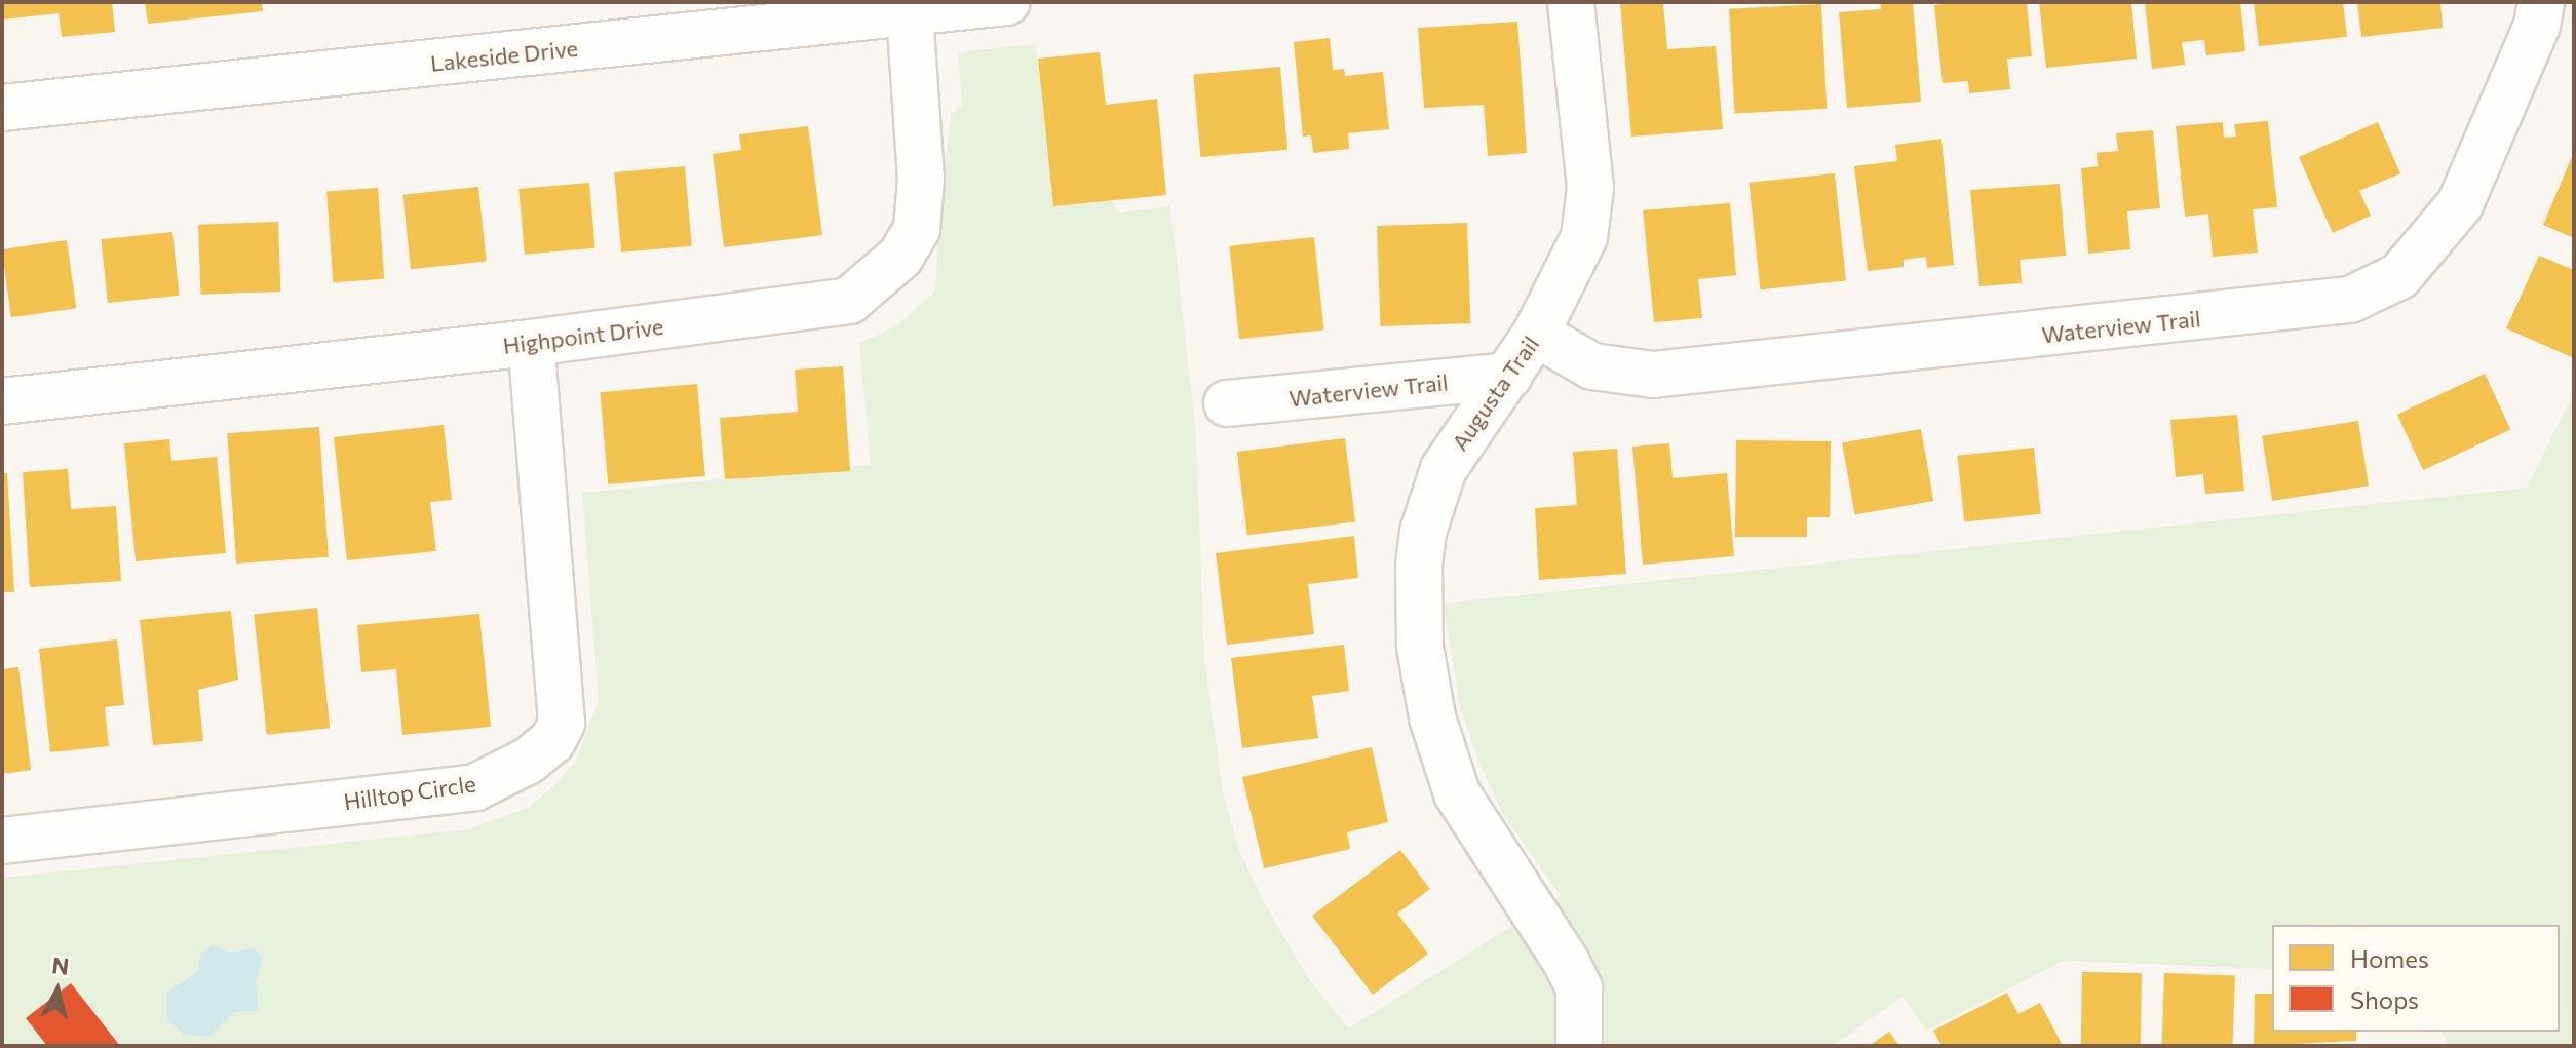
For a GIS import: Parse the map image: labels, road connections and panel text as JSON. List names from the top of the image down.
{
  "streets": {
    "street": [
      "Lakeside Drive",
      "Waterview Trail",
      "Highpoint Drive",
      "Augusta Trail",
      "Hilltop Circle"
    ]
  },
  "crossings": [
    ["Lakeside Drive", "Highpoint Drive"],
    ["Waterview Trail", "Augusta Trail"],
    ["Highpoint Drive", "Hilltop Circle"]
  ],
  "legend": ["Homes", "Shops"],
  "north": "top"
}
